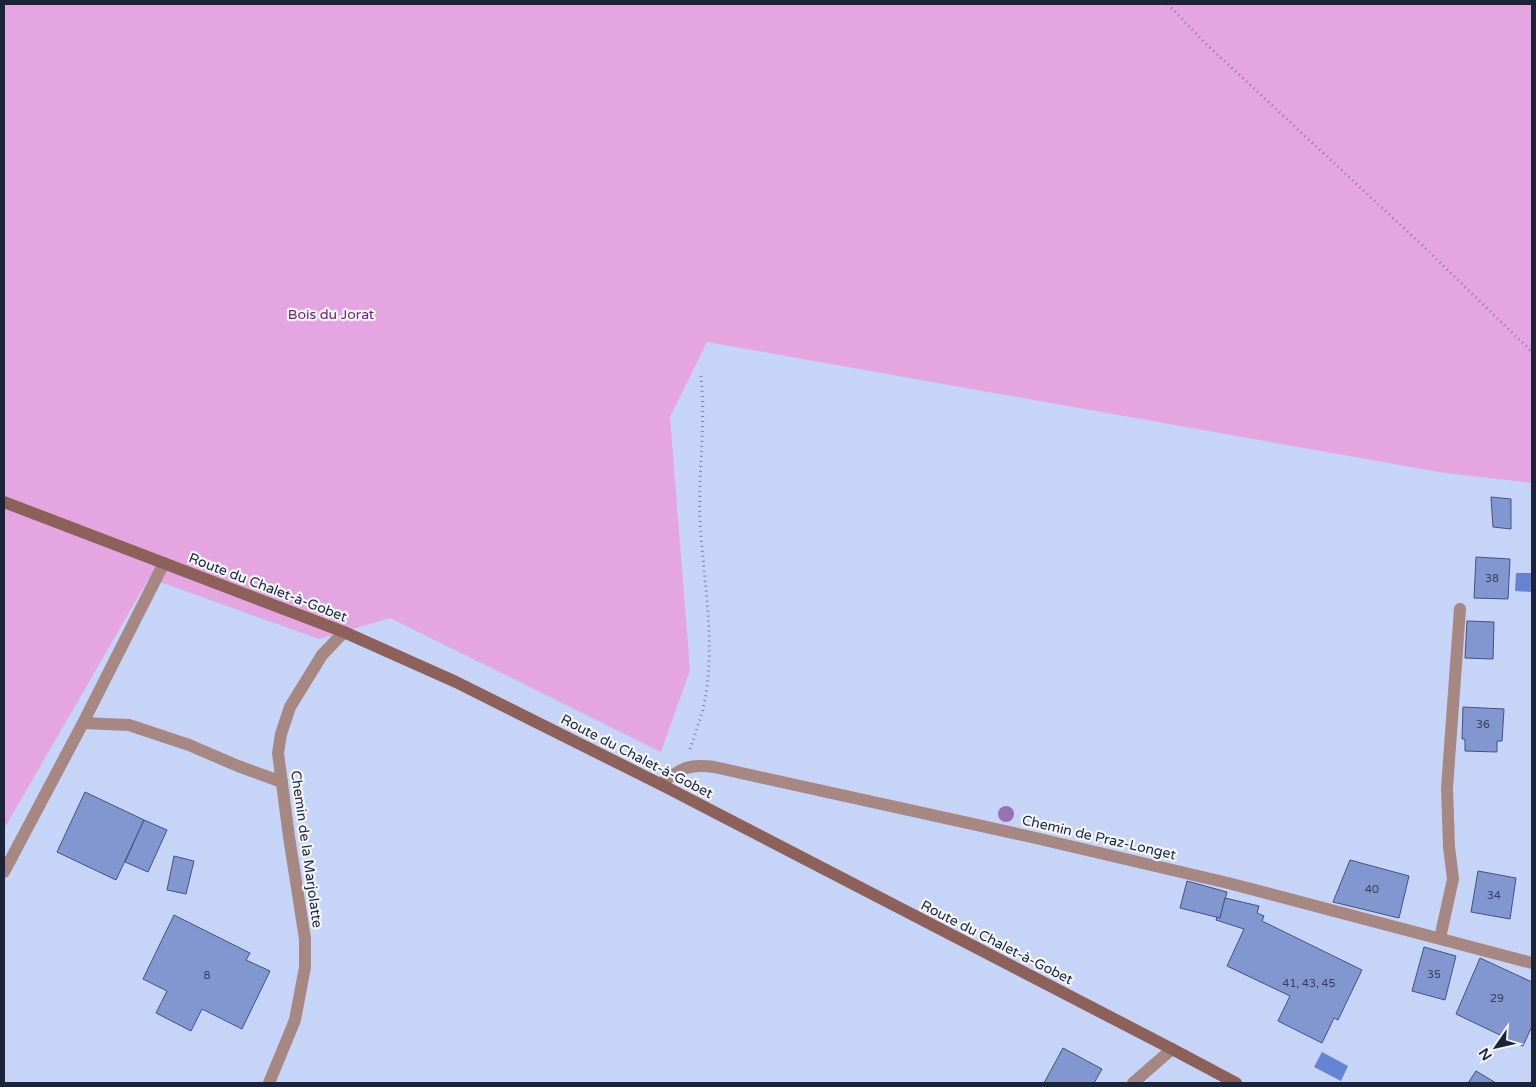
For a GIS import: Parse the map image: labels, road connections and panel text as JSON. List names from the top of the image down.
{
  "streets": {
    "main road": ["Route du Chalet-à-Gobet"],
    "street": ["Chemin de Praz-Longet", "Chemin de la Marjolatte"]
  },
  "crossings": [
    ["Route du Chalet-à-Gobet", "Chemin de la Marjolatte"]
  ],
  "parks": ["Bois du Jorat"],
  "house_numbers": [
    "38",
    "36",
    "40",
    "34",
    "35",
    "8",
    "41, 43, 45",
    "29"
  ],
  "north": "bottom left"
}
